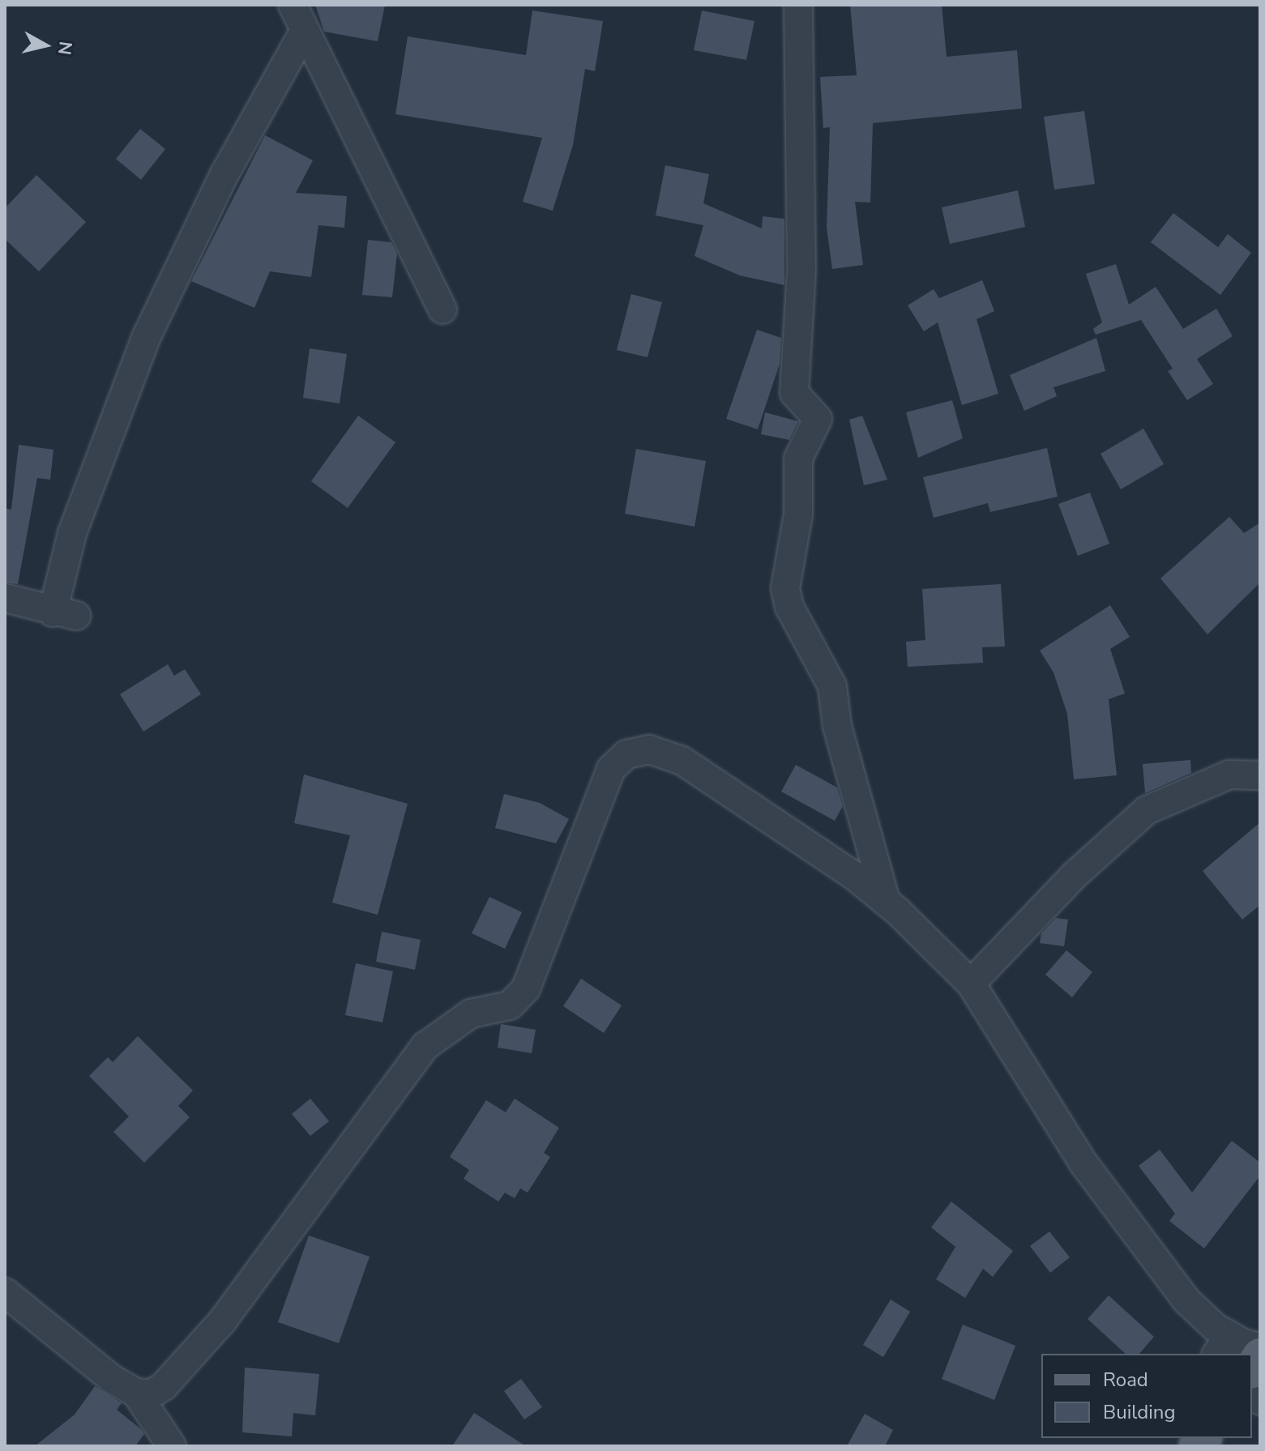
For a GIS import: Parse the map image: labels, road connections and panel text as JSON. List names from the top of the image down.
{
  "legend": ["Road", "Building"],
  "north": "right"
}
